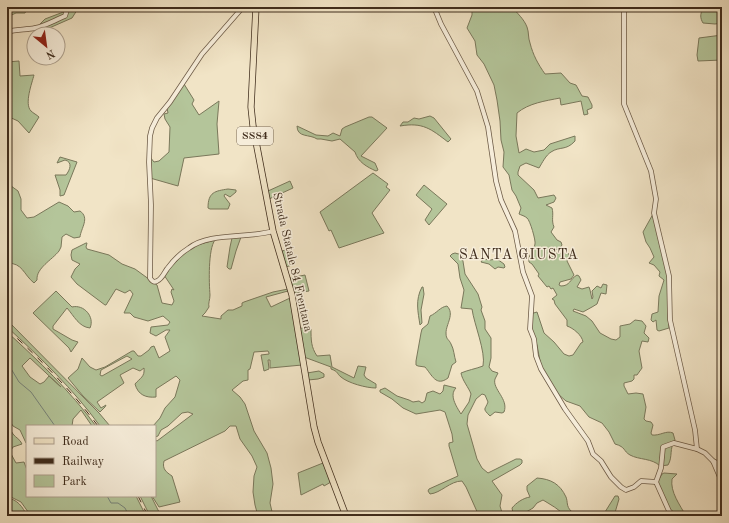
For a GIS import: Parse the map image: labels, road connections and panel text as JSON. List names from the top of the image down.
{
  "streets": {
    "main road": ["SS84", "Strada Statale 84 Frentana"]
  },
  "districts": ["SANTA GIUSTA"],
  "legend": ["Road", "Railway", "Park"],
  "north": "bottom right"
}
